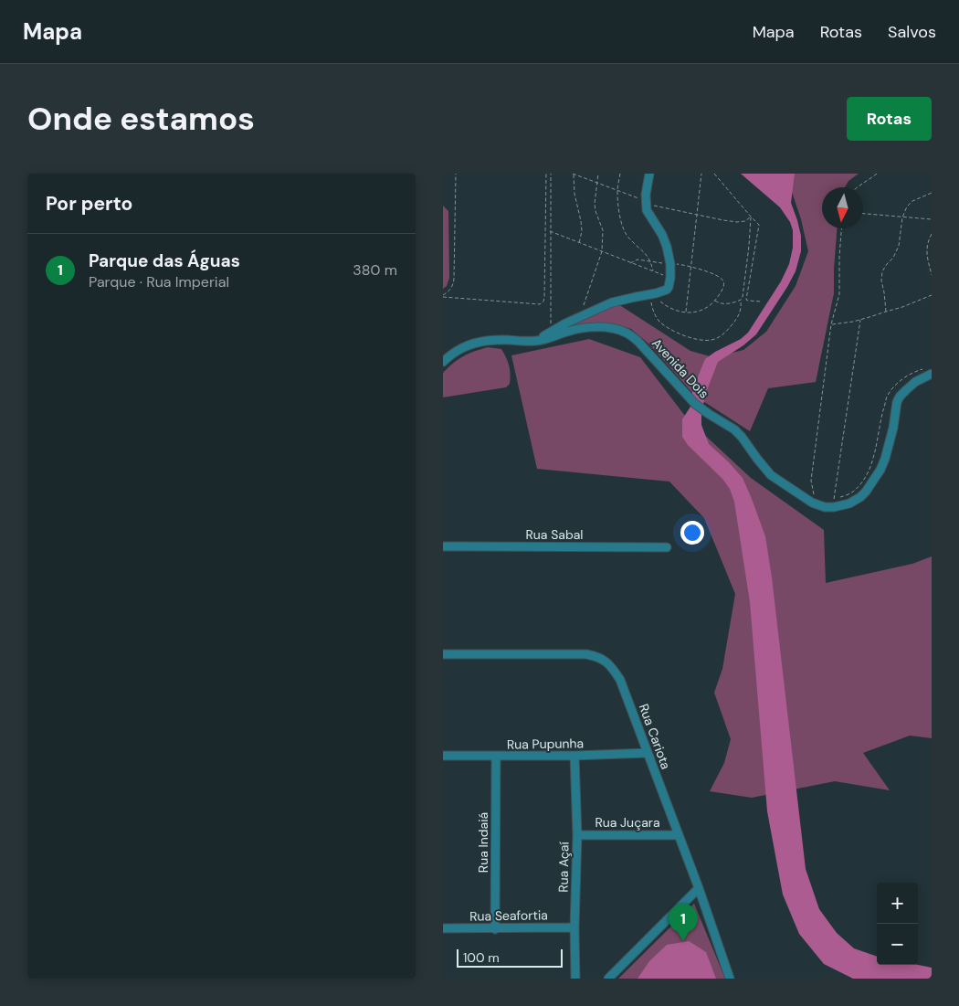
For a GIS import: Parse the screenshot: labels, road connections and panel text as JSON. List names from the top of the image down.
{
  "streets": {
    "street": [
      "Avenida Dois",
      "Rua Sabal",
      "Rua Cariota",
      "Rua Pupunha",
      "Rua Juçara",
      "Rua Indaiá",
      "Rua Açaí",
      "Rua Seafortia"
    ]
  },
  "crossings": [
    ["Rua Cariota", "Rua Pupunha"],
    ["Rua Cariota", "Rua Juçara"],
    ["Rua Pupunha", "Rua Indaiá"],
    ["Rua Pupunha", "Rua Açaí"],
    ["Rua Juçara", "Rua Açaí"],
    ["Rua Indaiá", "Rua Seafortia"],
    ["Rua Açaí", "Rua Seafortia"]
  ],
  "scale_bar": "100 m",
  "north": "bottom",
  "page": {
    "header": "Mapa",
    "nav": ["Mapa", "Rotas", "Salvos"],
    "buttons": "Rotas",
    "title": "Onde estamos",
    "heading": "Por perto",
    "list": [
      {
        "mark": "1",
        "name": "Parque das Águas",
        "note": "Parque · Rua Imperial",
        "value": "380 m"
      }
    ],
    "map_buttons": ["+", "−"],
    "pins": "1",
    "scale": "100 m"
  }
}
